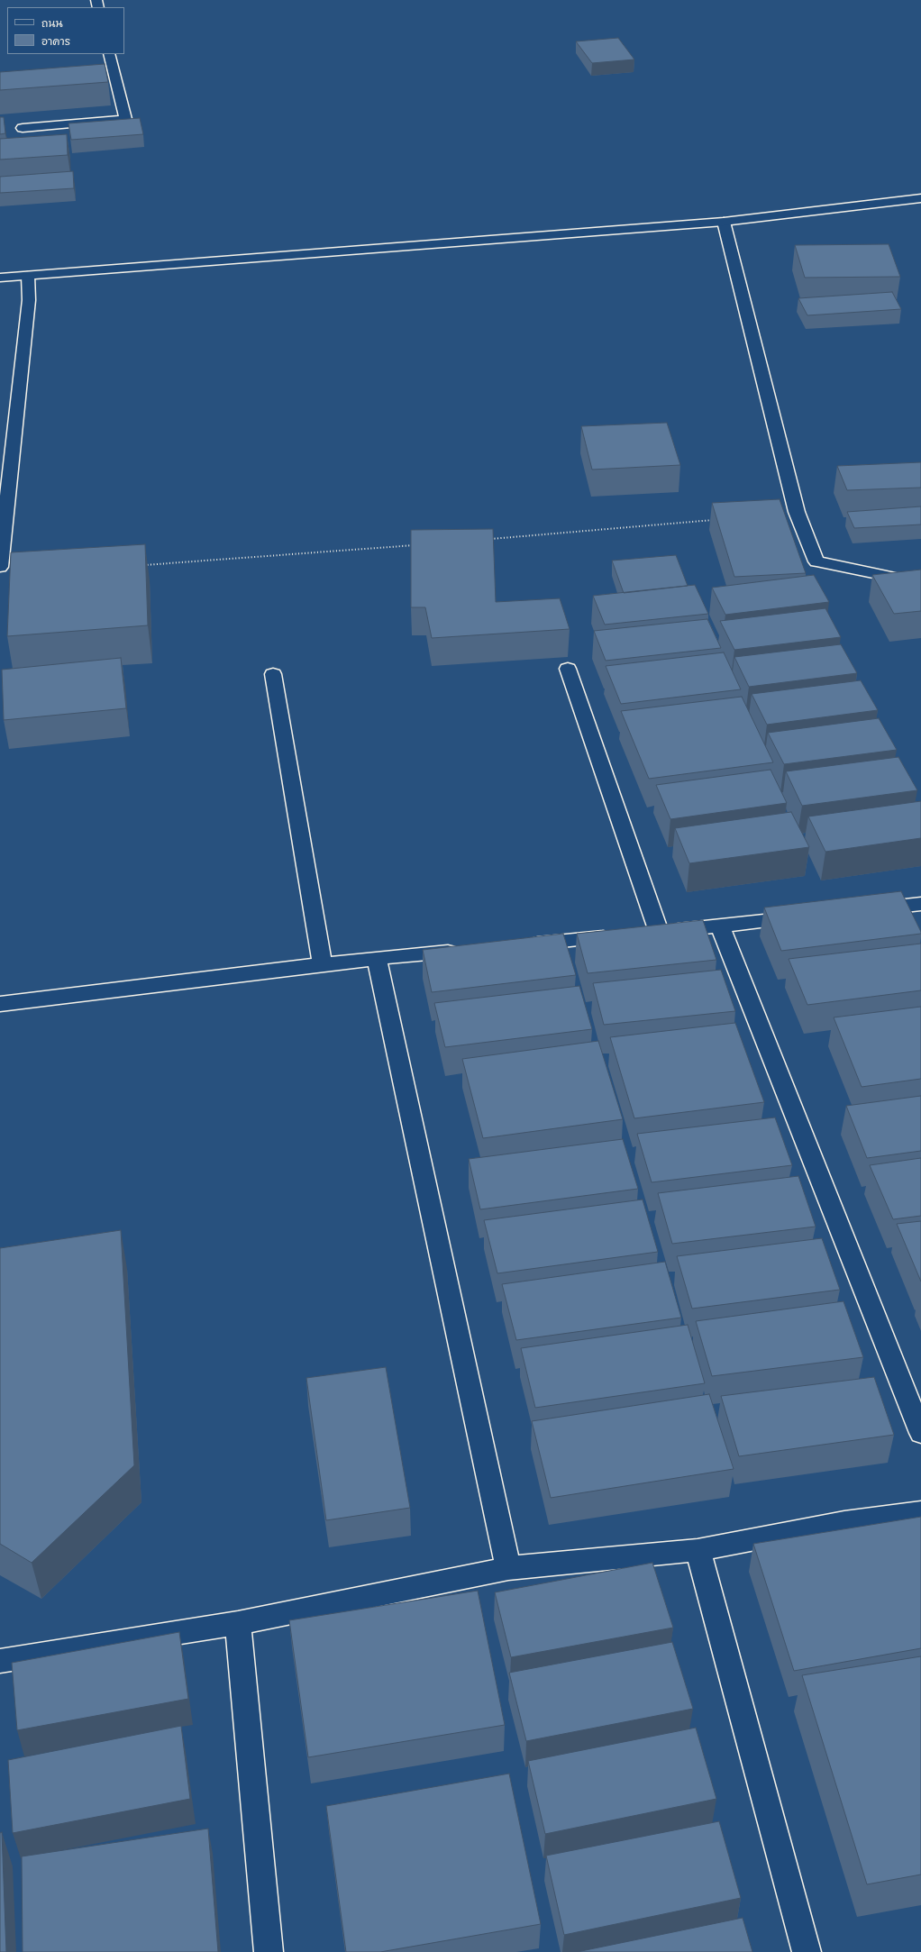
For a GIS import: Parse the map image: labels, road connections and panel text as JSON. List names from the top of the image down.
{
  "legend": ["ถนน", "อาคาร"]
}
